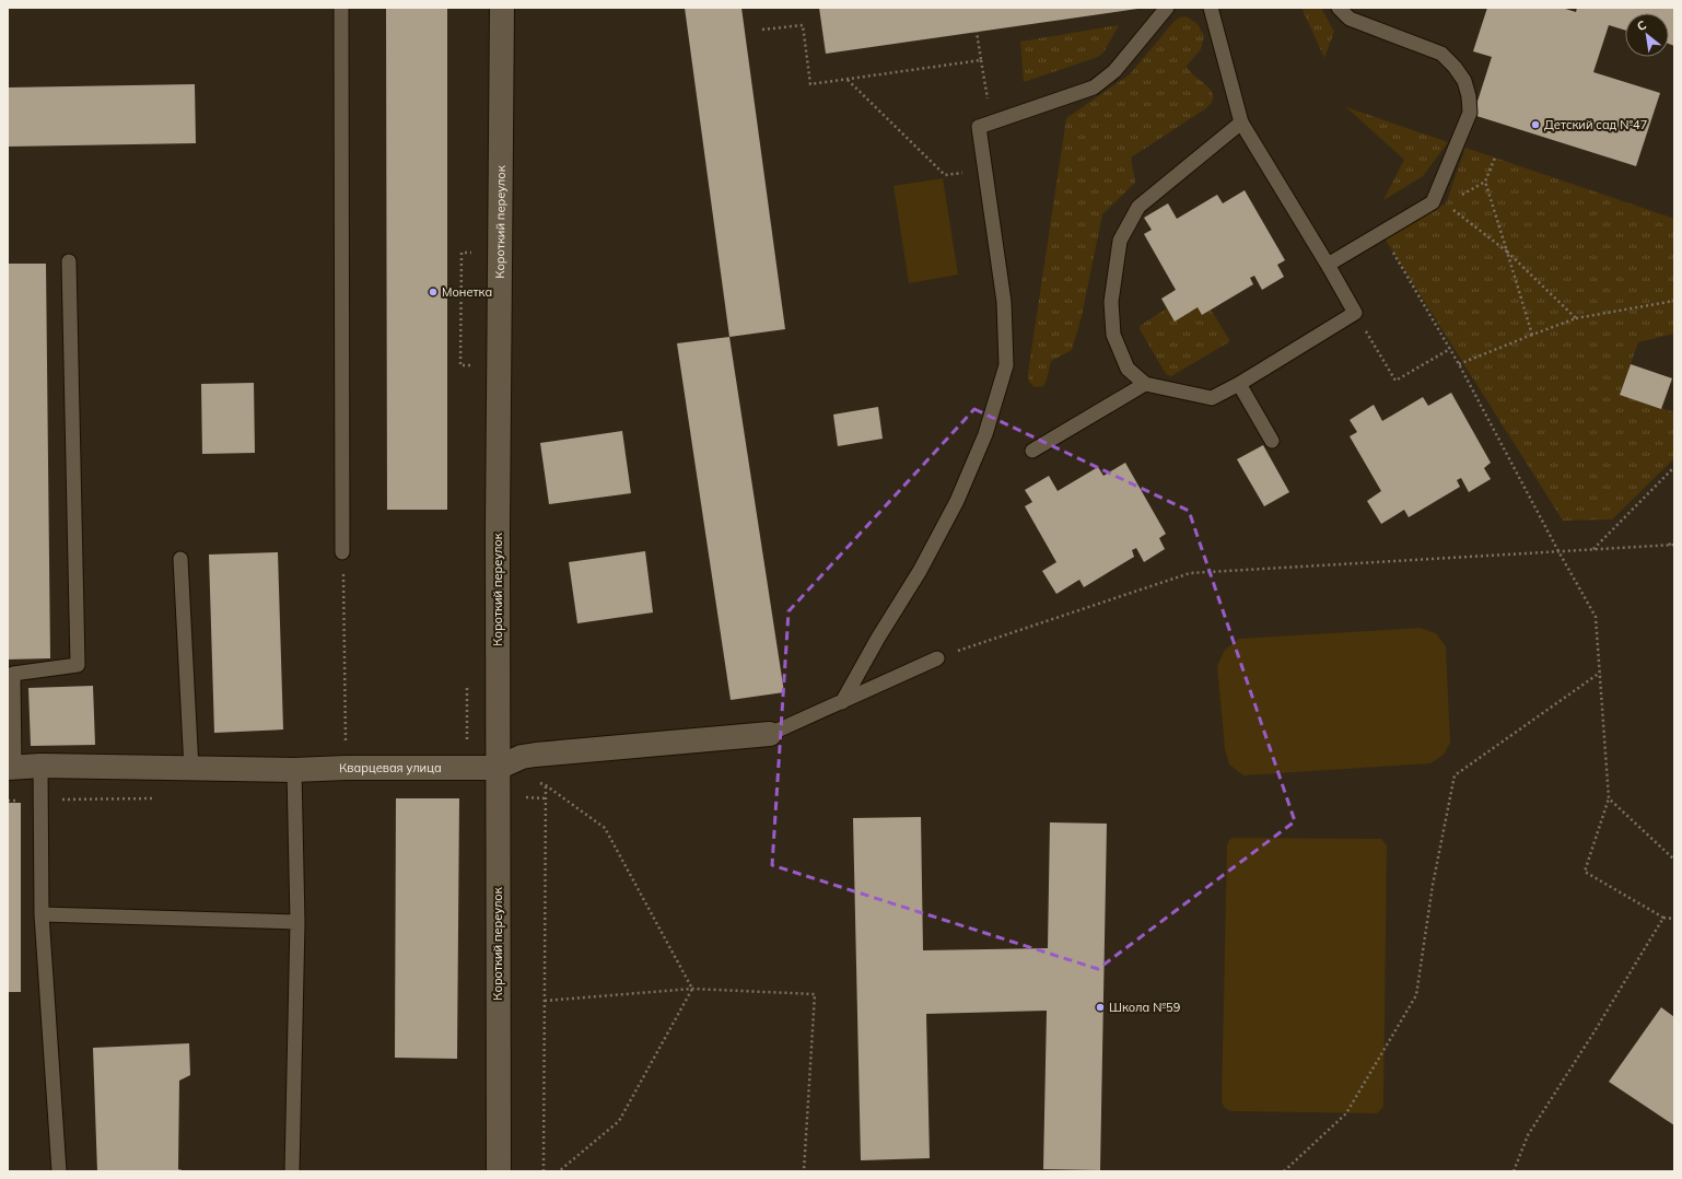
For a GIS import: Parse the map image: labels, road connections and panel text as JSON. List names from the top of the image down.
{
  "streets": {
    "street": ["Короткий переулок", "Кварцевая улица"]
  },
  "crossings": [
    ["Короткий переулок", "Кварцевая улица"]
  ],
  "places": ["Детский сад №47", "Монетка", "Школа №59"],
  "north": "top left"
}
